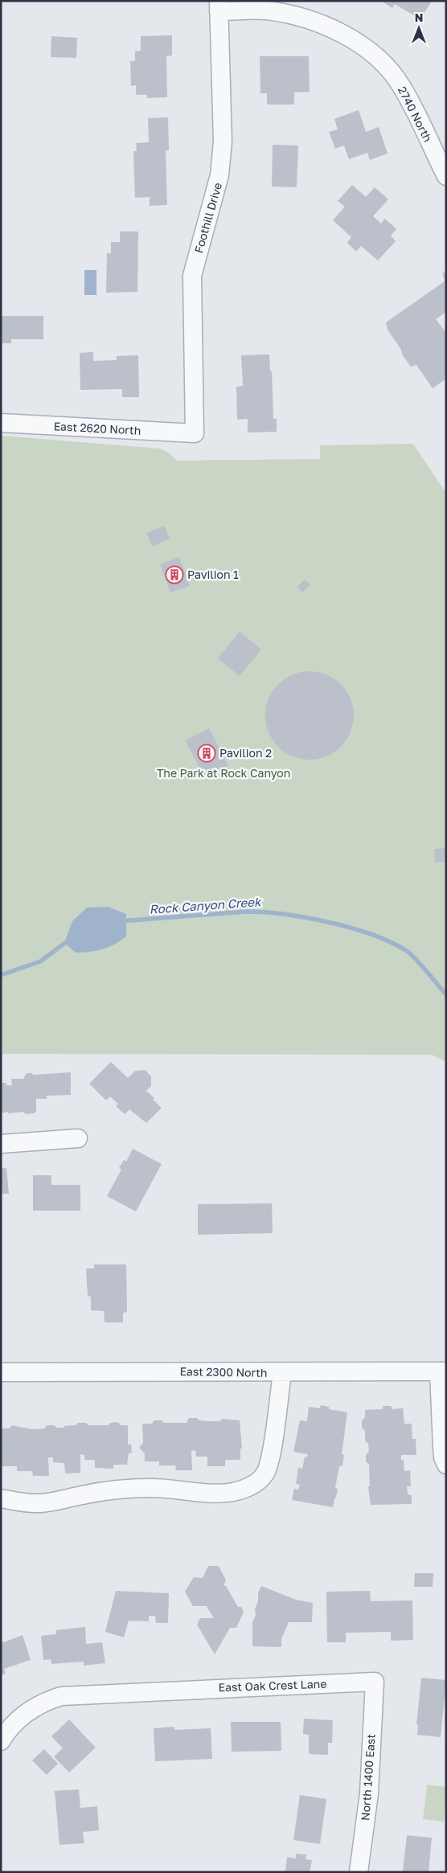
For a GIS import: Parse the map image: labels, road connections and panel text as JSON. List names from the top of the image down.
{
  "streets": {
    "street": [
      "2740 North",
      "Foothill Drive",
      "East 2620 North",
      "East 2300 North",
      "East Oak Crest Lane",
      "North 1400 East"
    ]
  },
  "crossings": [
    ["2740 North", "Foothill Drive"],
    ["Foothill Drive", "East 2620 North"],
    ["East Oak Crest Lane", "North 1400 East"]
  ],
  "water": ["Rock Canyon Creek"],
  "parks": ["The Park at Rock Canyon"],
  "places": {
    "building": ["Pavilion 1", "Pavilion 2"]
  },
  "north": "top"
}
